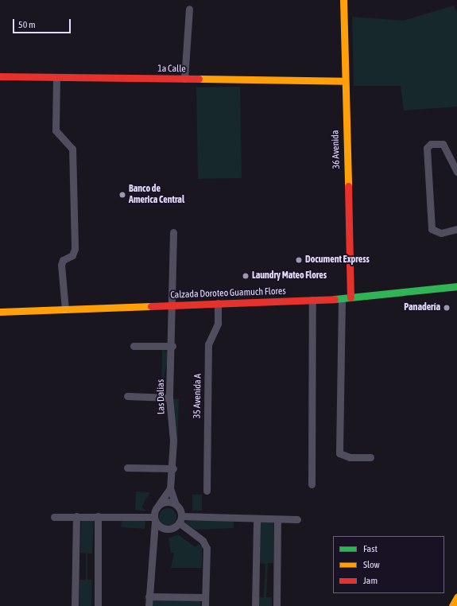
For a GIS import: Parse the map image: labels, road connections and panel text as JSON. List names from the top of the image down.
{
  "streets": {
    "street": [
      "1a Calle",
      "36 Avenida",
      "Calzada Doroteo Guamuch Flores",
      "35 Avenida A",
      "Las Dalias"
    ]
  },
  "crossings": [
    ["1a Calle", "36 Avenida"],
    ["36 Avenida", "Calzada Doroteo Guamuch Flores"],
    ["Calzada Doroteo Guamuch Flores", "35 Avenida A"],
    ["Calzada Doroteo Guamuch Flores", "Las Dalias"]
  ],
  "places": [
    "Banco de America Central",
    "Document Express",
    "Laundry Mateo Flores",
    "Panadería"
  ],
  "legend": ["Fast", "Slow", "Jam"],
  "scale_bar": "50 m"
}
